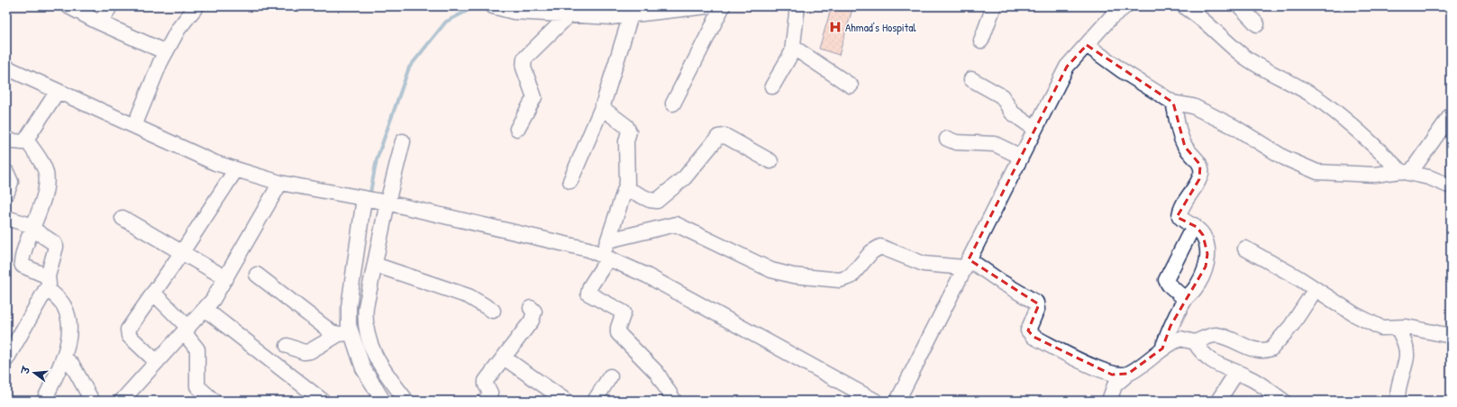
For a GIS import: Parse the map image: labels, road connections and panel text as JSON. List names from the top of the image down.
{
  "places": {
    "hospital": ["Ahmad's Hospital"]
  },
  "north": "left"
}
